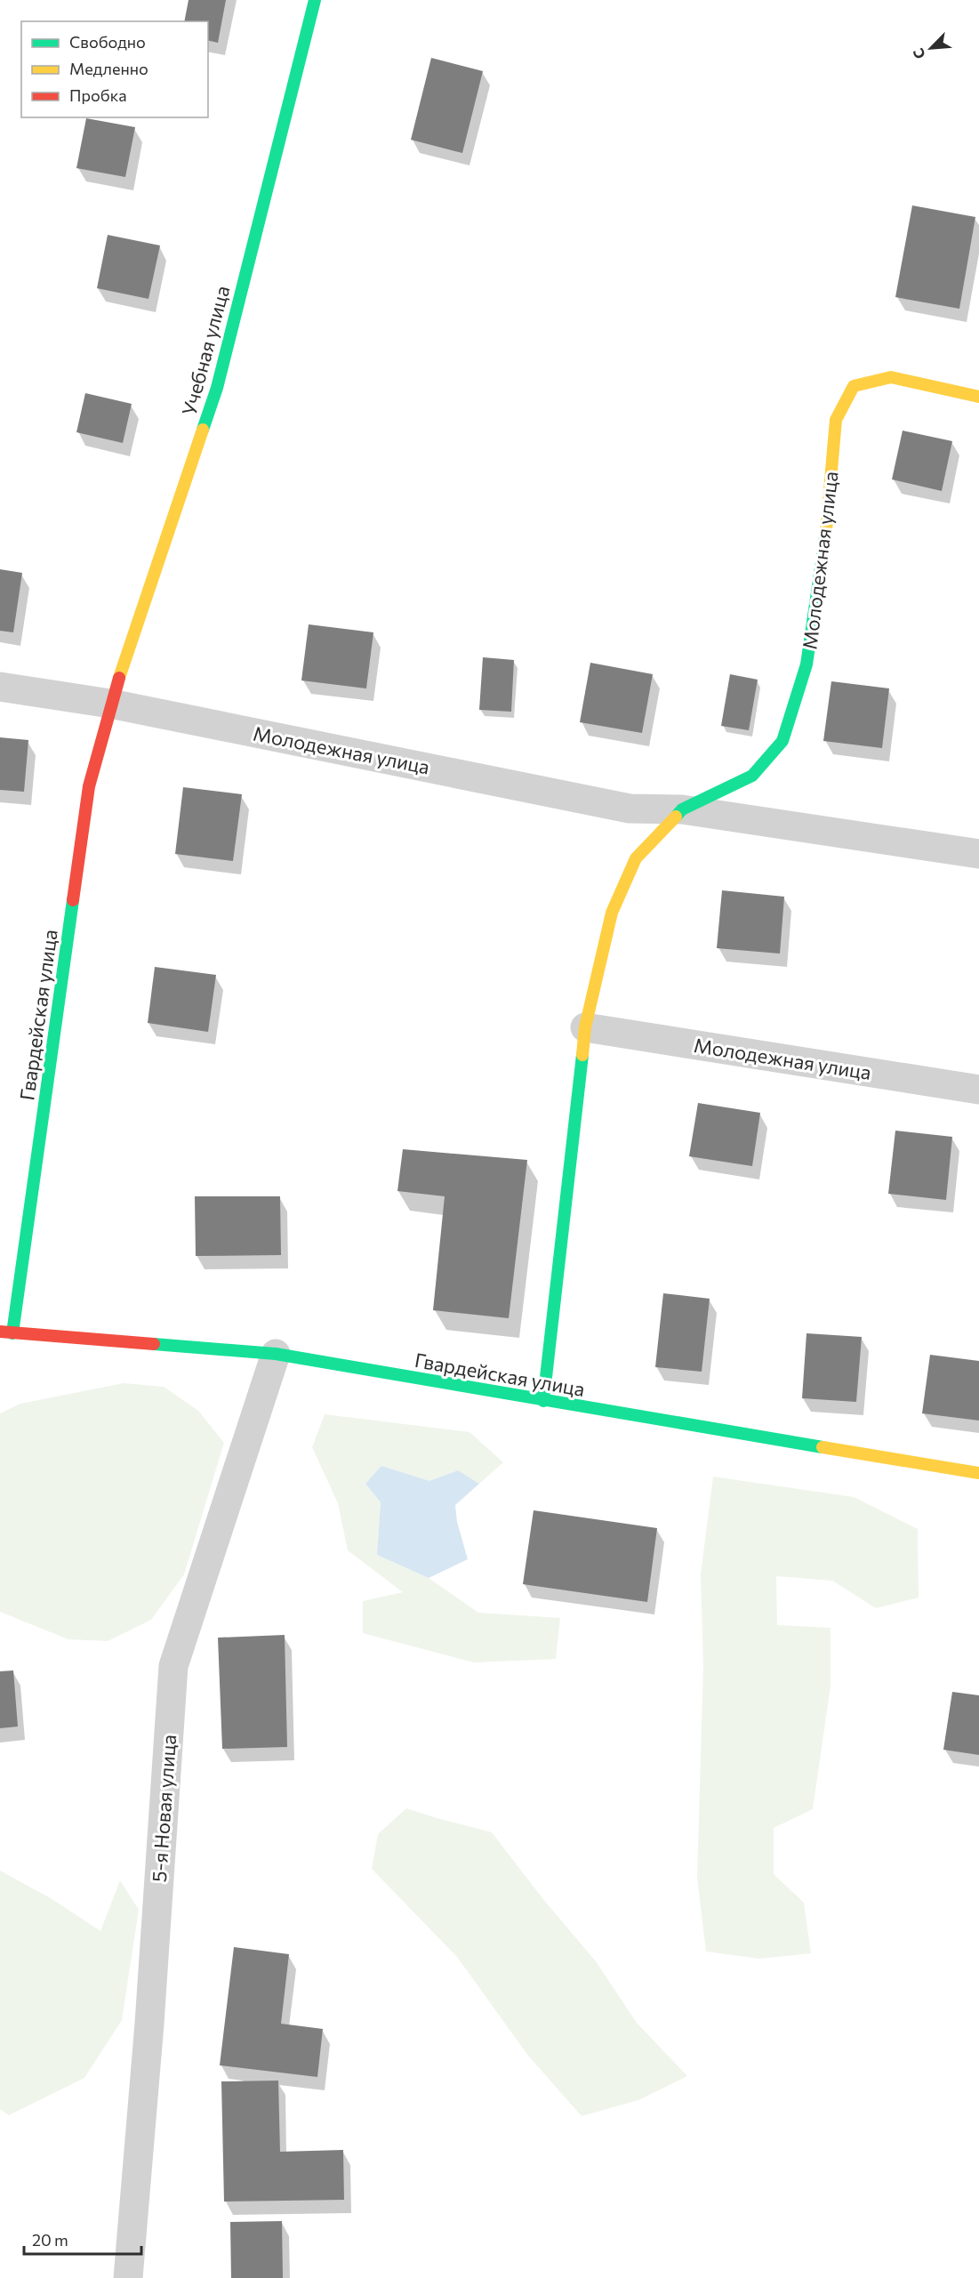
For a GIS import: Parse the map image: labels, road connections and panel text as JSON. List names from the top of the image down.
{
  "streets": {
    "street": [
      "Учебная улица",
      "Молодежная улица",
      "Гвардейская улица",
      "5-я Новая улица"
    ]
  },
  "crossings": [
    ["Учебная улица", "Молодежная улица"],
    ["Учебная улица", "Гвардейская улица"],
    ["Молодежная улица", "Гвардейская улица"],
    ["Гвардейская улица", "5-я Новая улица"]
  ],
  "legend": ["Свободно", "Медленно", "Пробка"],
  "scale_bar": "20 m",
  "north": "bottom left"
}
